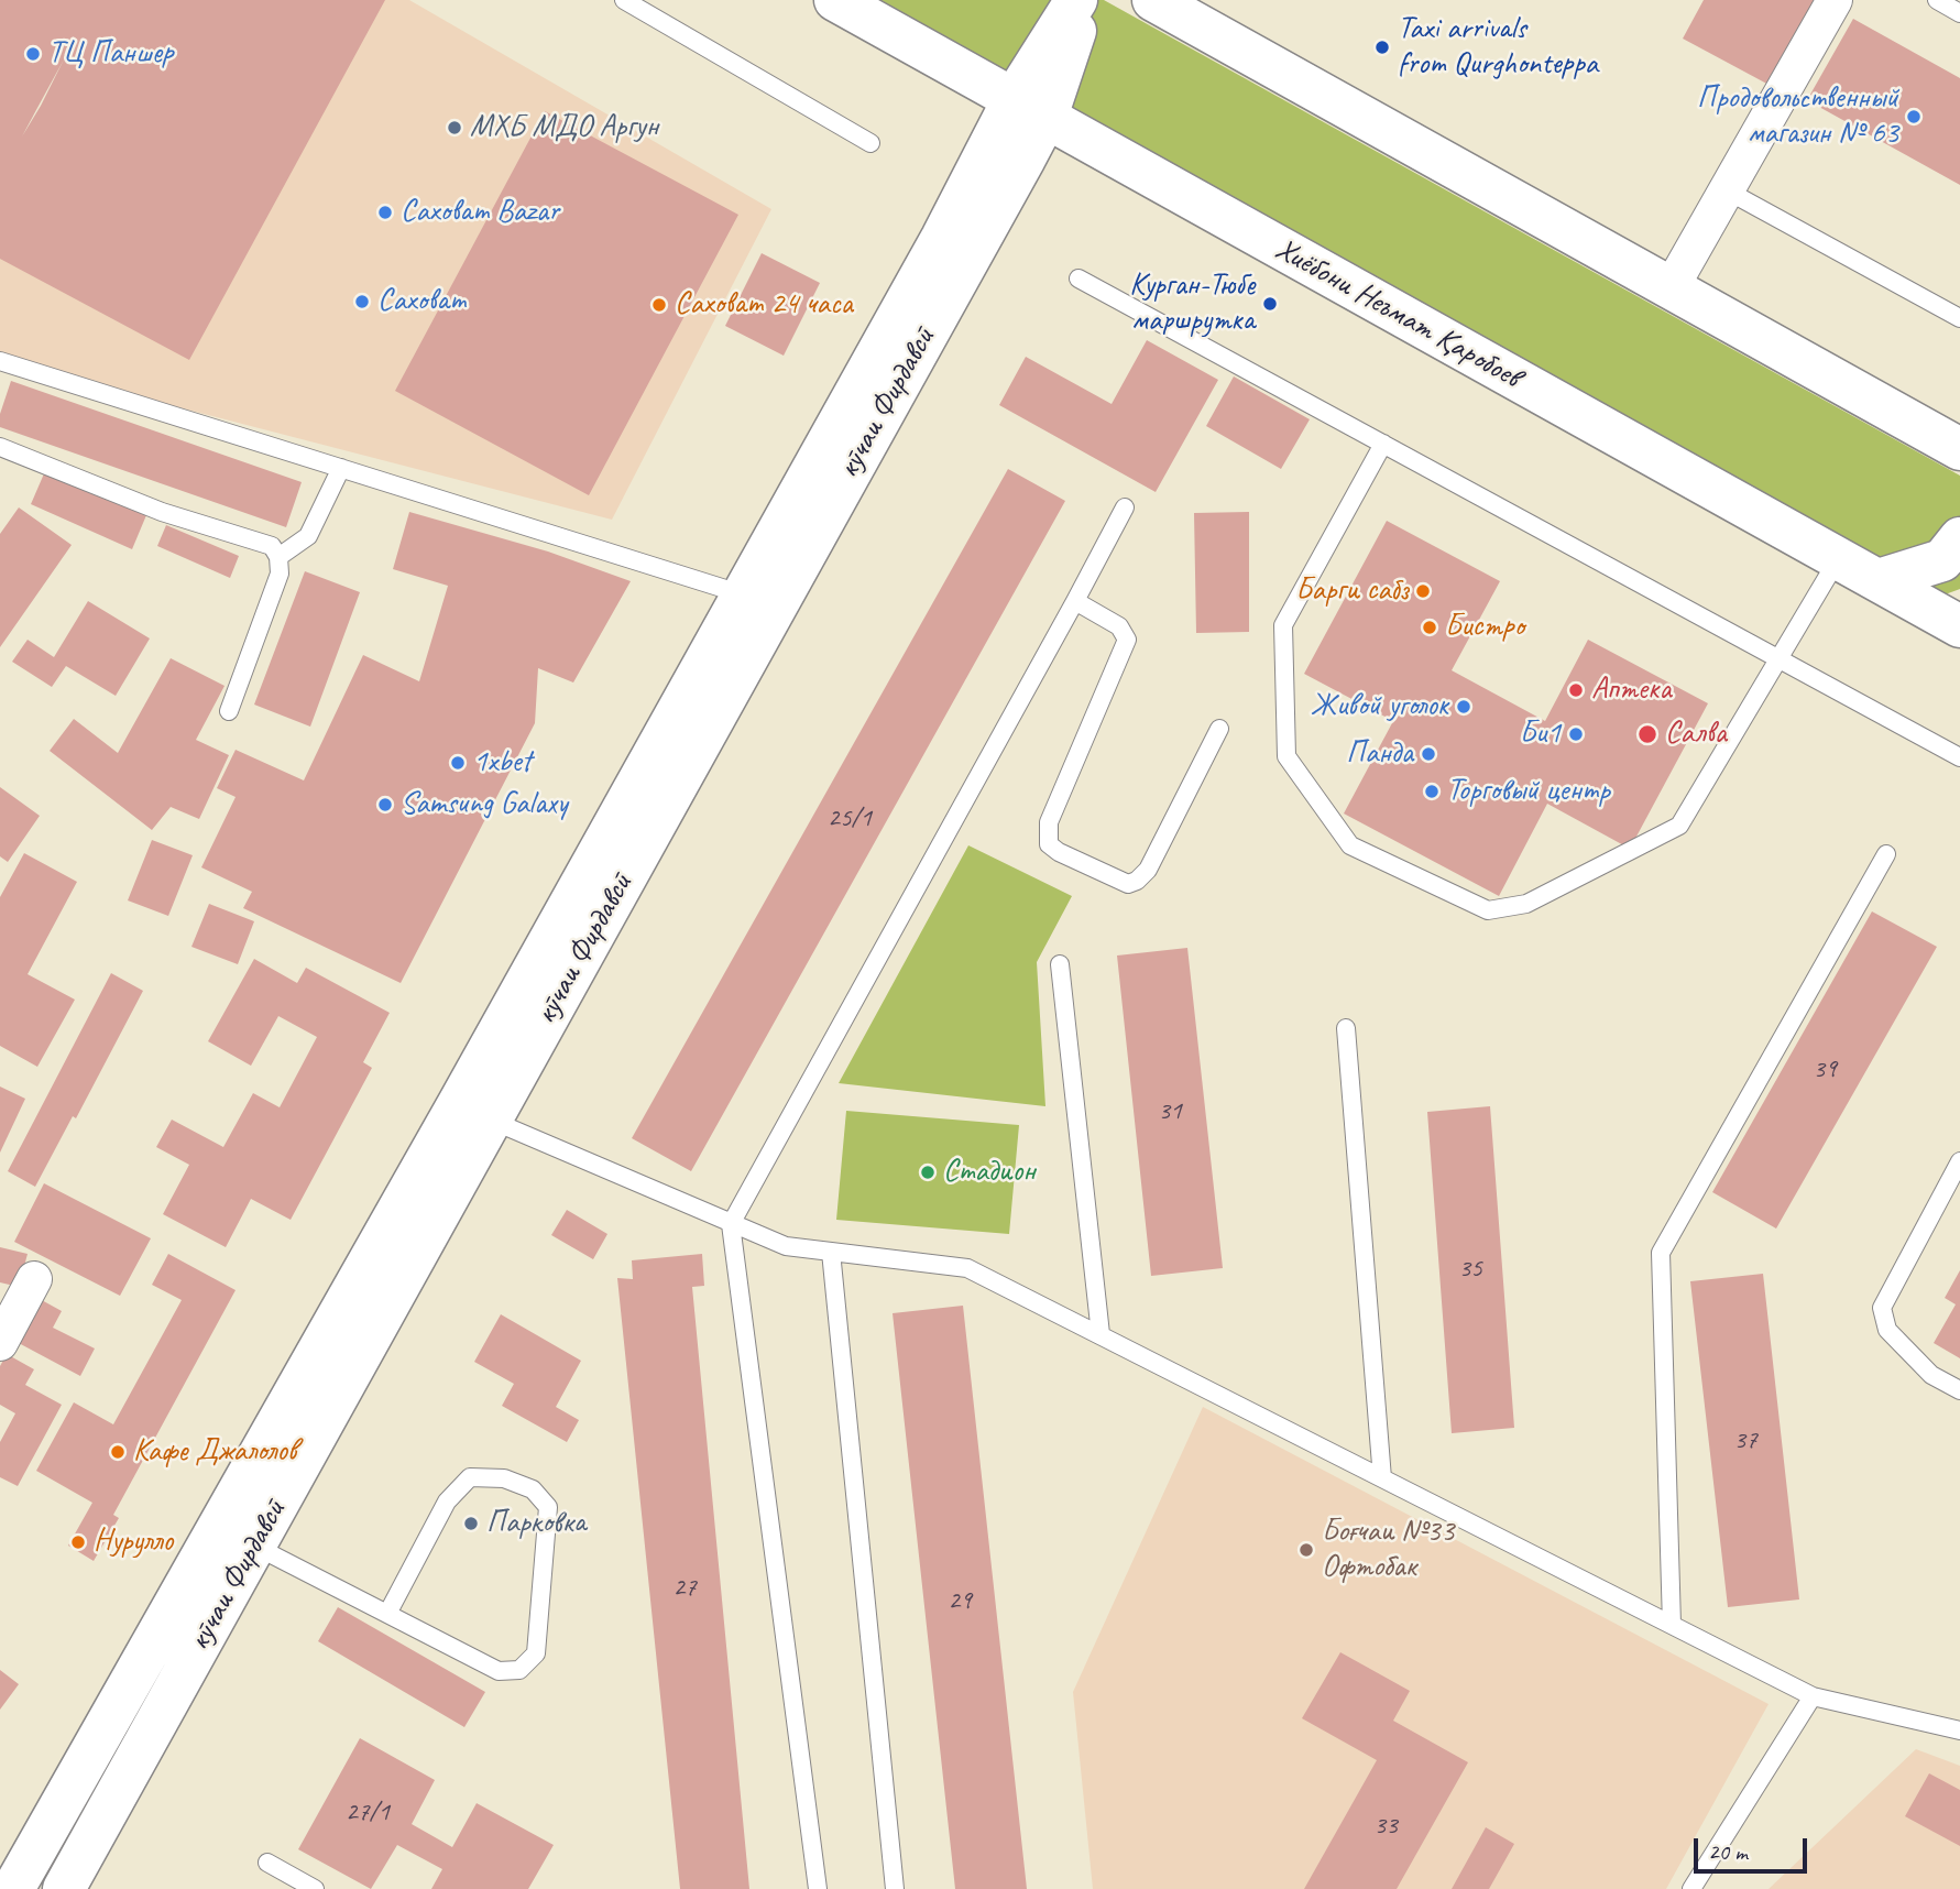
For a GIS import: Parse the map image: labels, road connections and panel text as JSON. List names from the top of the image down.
{
  "streets": {
    "main road": ["Хиёбони Неъмат Қаробоев", "кӯчаи Фирдавсӣ"]
  },
  "crossings": [
    ["Хиёбони Неъмат Қаробоев", "кӯчаи Фирдавсӣ"]
  ],
  "places": [
    "Taxi arrivals from Qurghonteppa",
    "ТЦ Паншер",
    "Продовольственный магазин № 63",
    "МХБ МДО Аргун",
    "Саховат Bazar",
    "Саховат",
    "Курган-Тюбе маршрутка",
    "Саховат 24 часа",
    "Барги сабз",
    "Бистро",
    "Аптека",
    "Живой уголок",
    "Би1",
    "Салва",
    "Панда",
    "1xbet",
    "Торговый центр",
    "Samsung Galaxy",
    "Стадион",
    "Кафе Джалолов",
    "Парковка",
    "Нурулло",
    "Боғчаи №33 Офтобак"
  ],
  "house_numbers": [
    "25/1",
    "39",
    "31",
    "35",
    "37",
    "27",
    "29",
    "27/1",
    "33"
  ],
  "scale_bar": "20 m"
}
